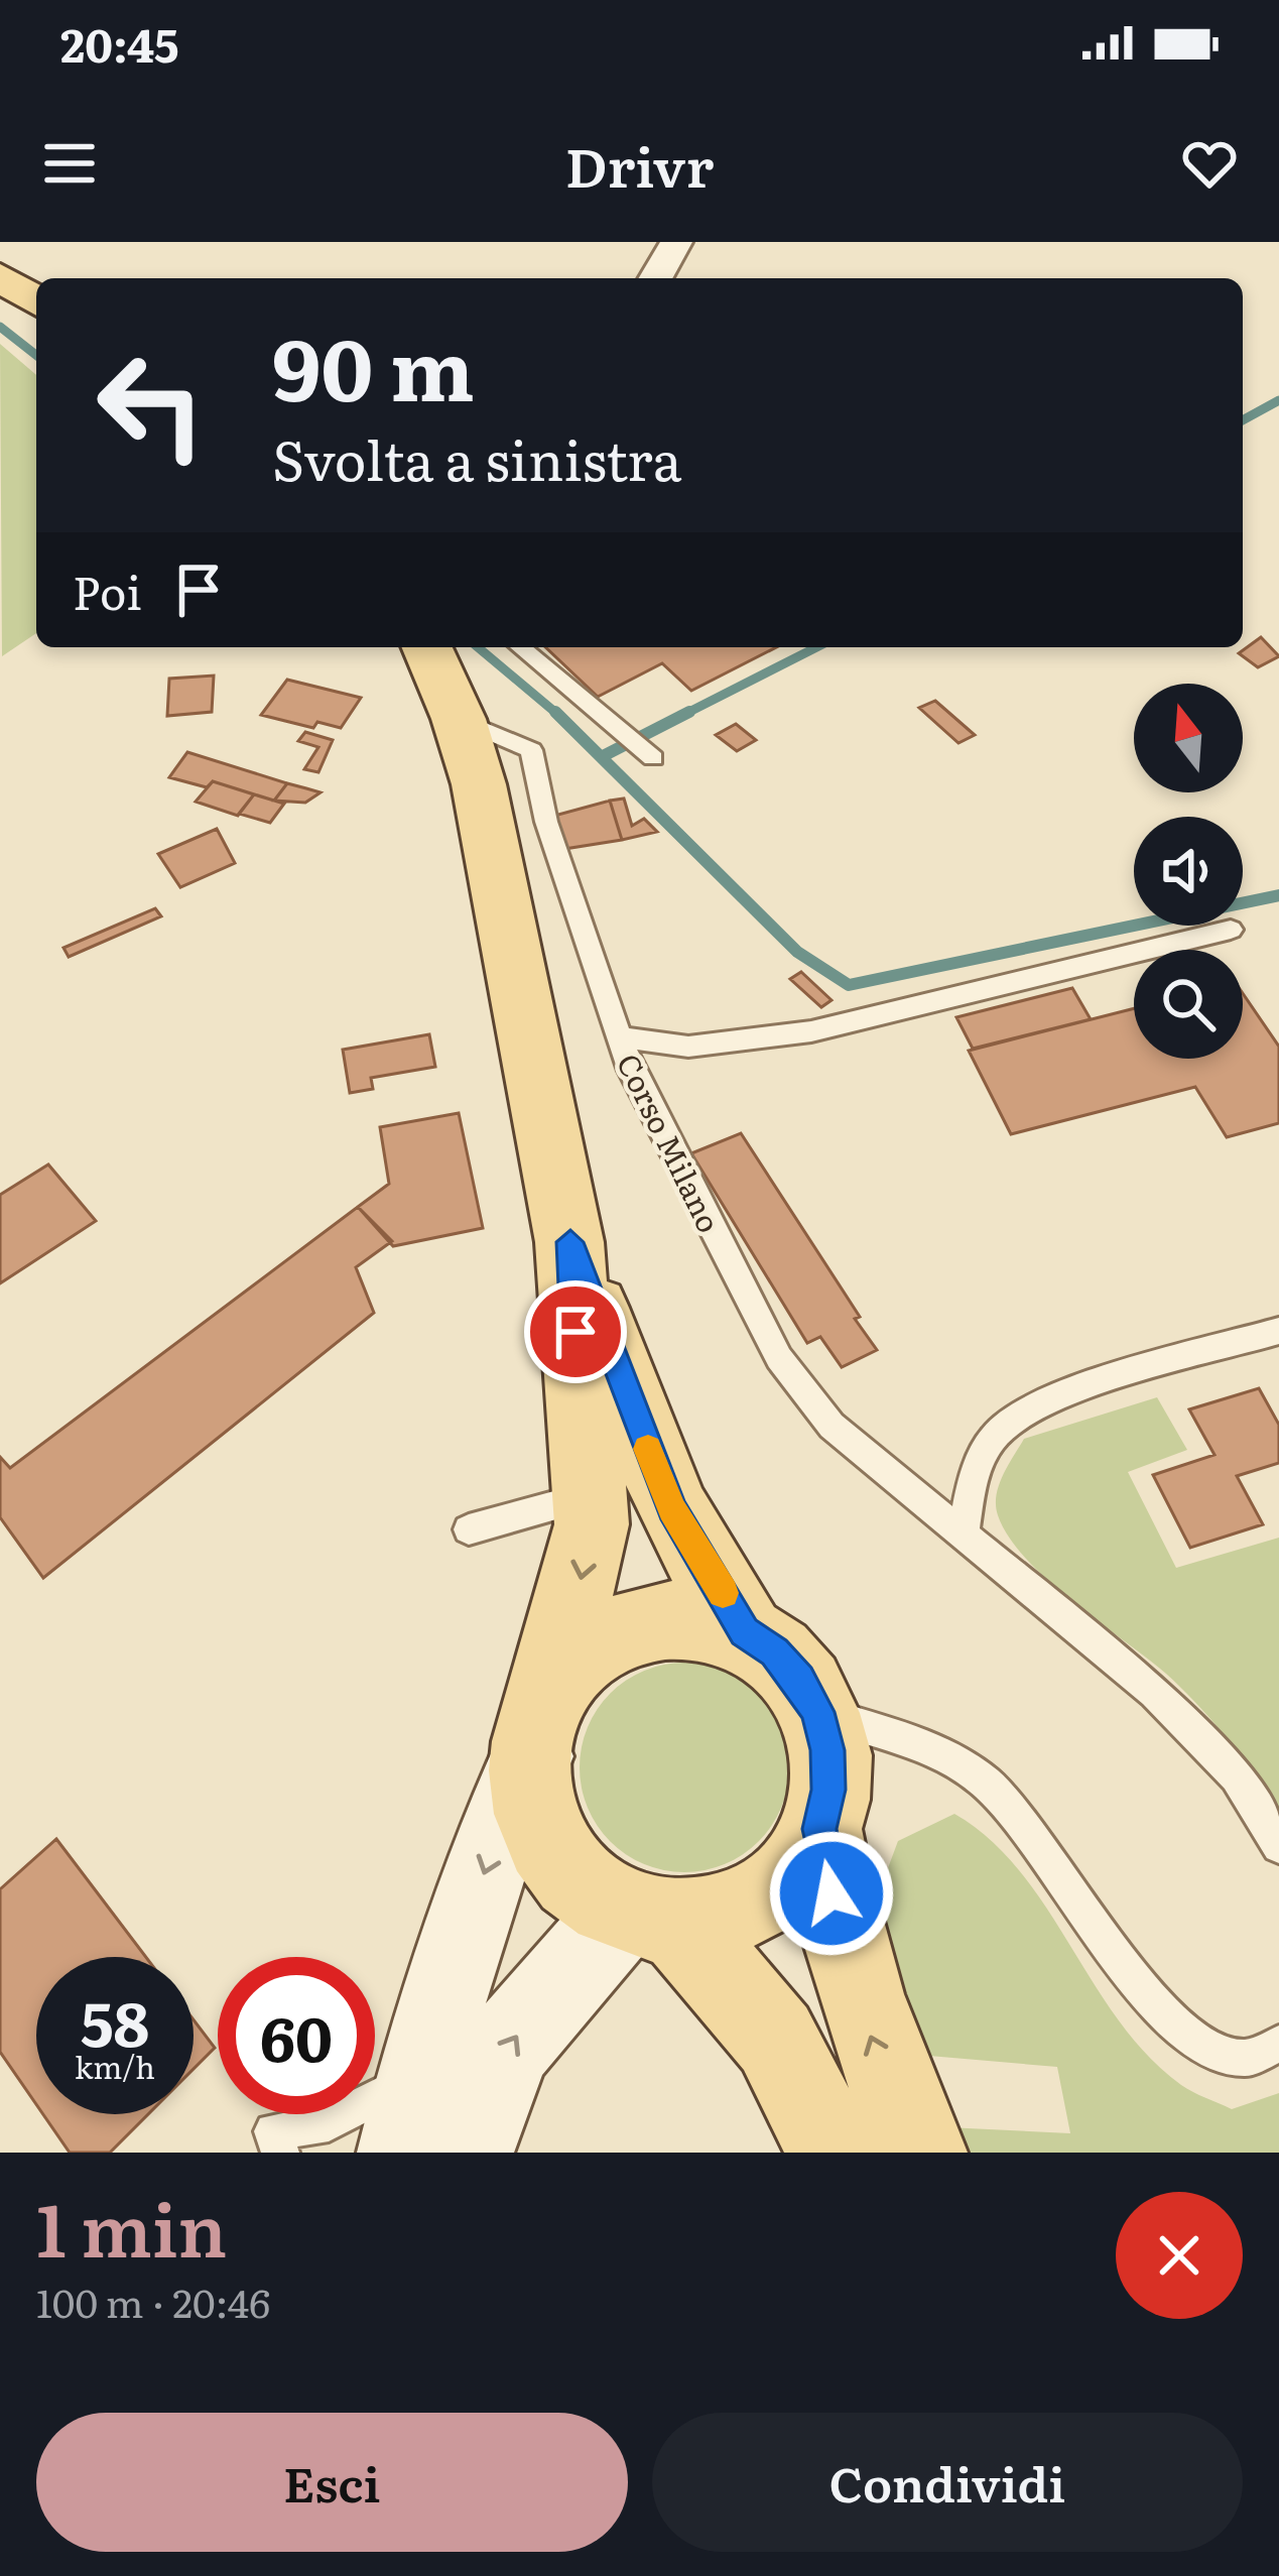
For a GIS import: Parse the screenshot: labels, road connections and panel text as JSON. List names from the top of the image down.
{
  "streets": {
    "lane": ["Corso Milano"]
  },
  "north": "top",
  "page": {
    "status": "20:45",
    "header": "Drivr",
    "turn": ["90 m", "Svolta a sinistra"],
    "then": "Poi",
    "speed": "58 km/h",
    "limit": "60",
    "heading": ["1 min", "100 m · 20:46"],
    "buttons": ["Esci", "Condividi"]
  }
}
